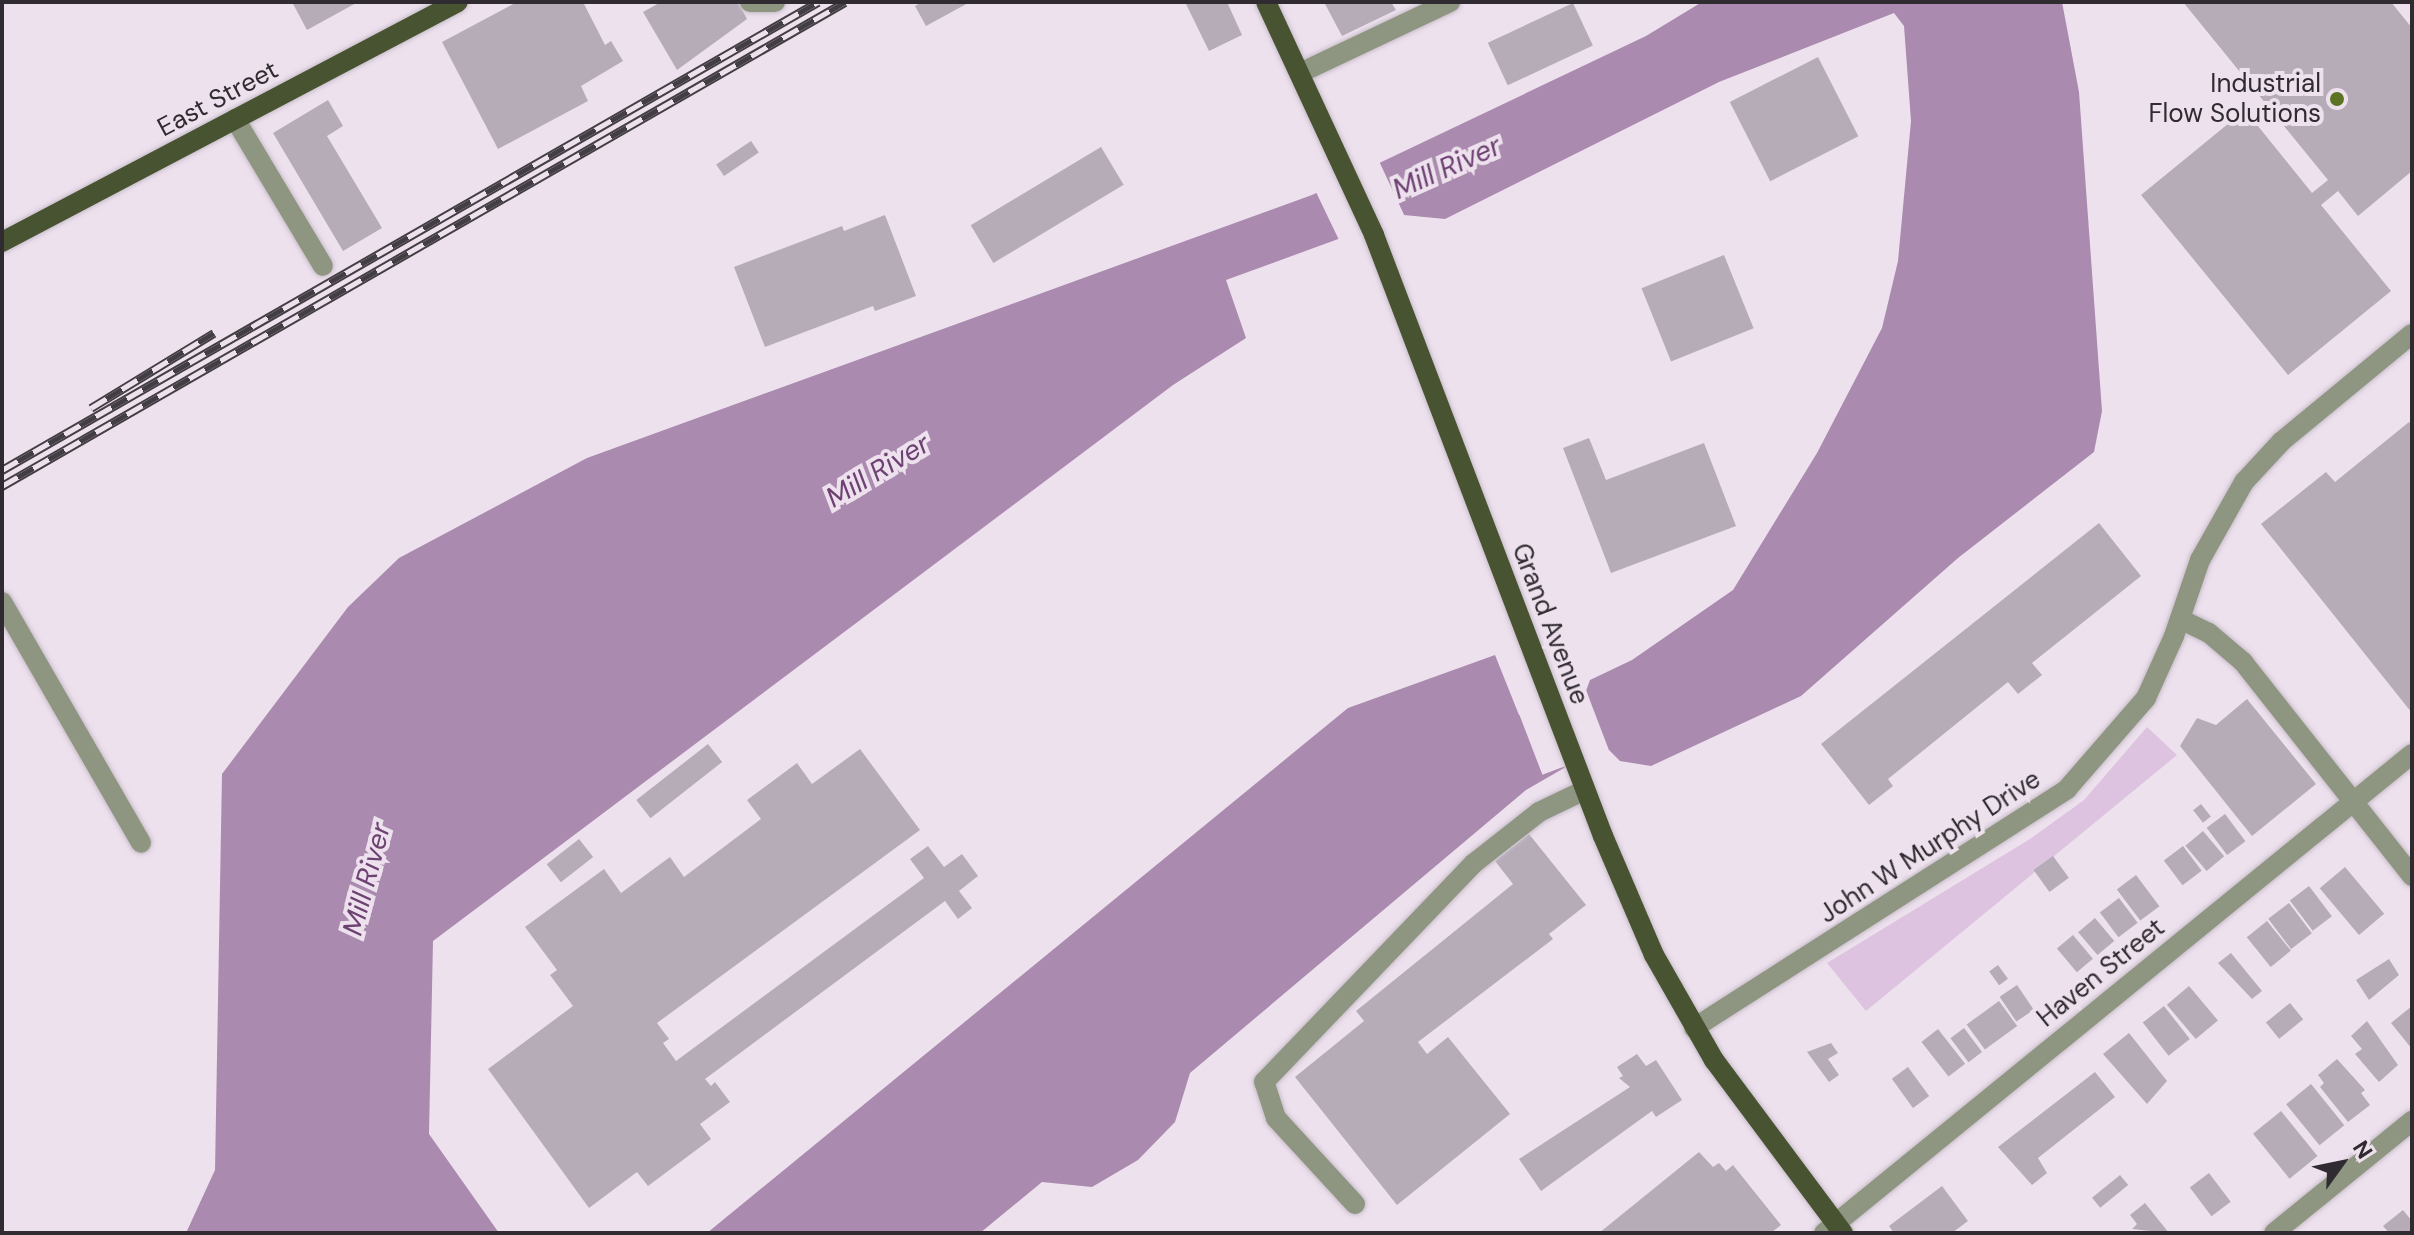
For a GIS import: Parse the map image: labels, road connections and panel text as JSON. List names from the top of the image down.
{
  "streets": {
    "main road": ["East Street", "Grand Avenue"],
    "street": ["John W Murphy Drive", "Haven Street"]
  },
  "crossings": [
    ["Grand Avenue", "John W Murphy Drive"],
    ["Grand Avenue", "Haven Street"]
  ],
  "water": ["Mill River"],
  "places": ["Industrial Flow Solutions"],
  "north": "top right"
}
